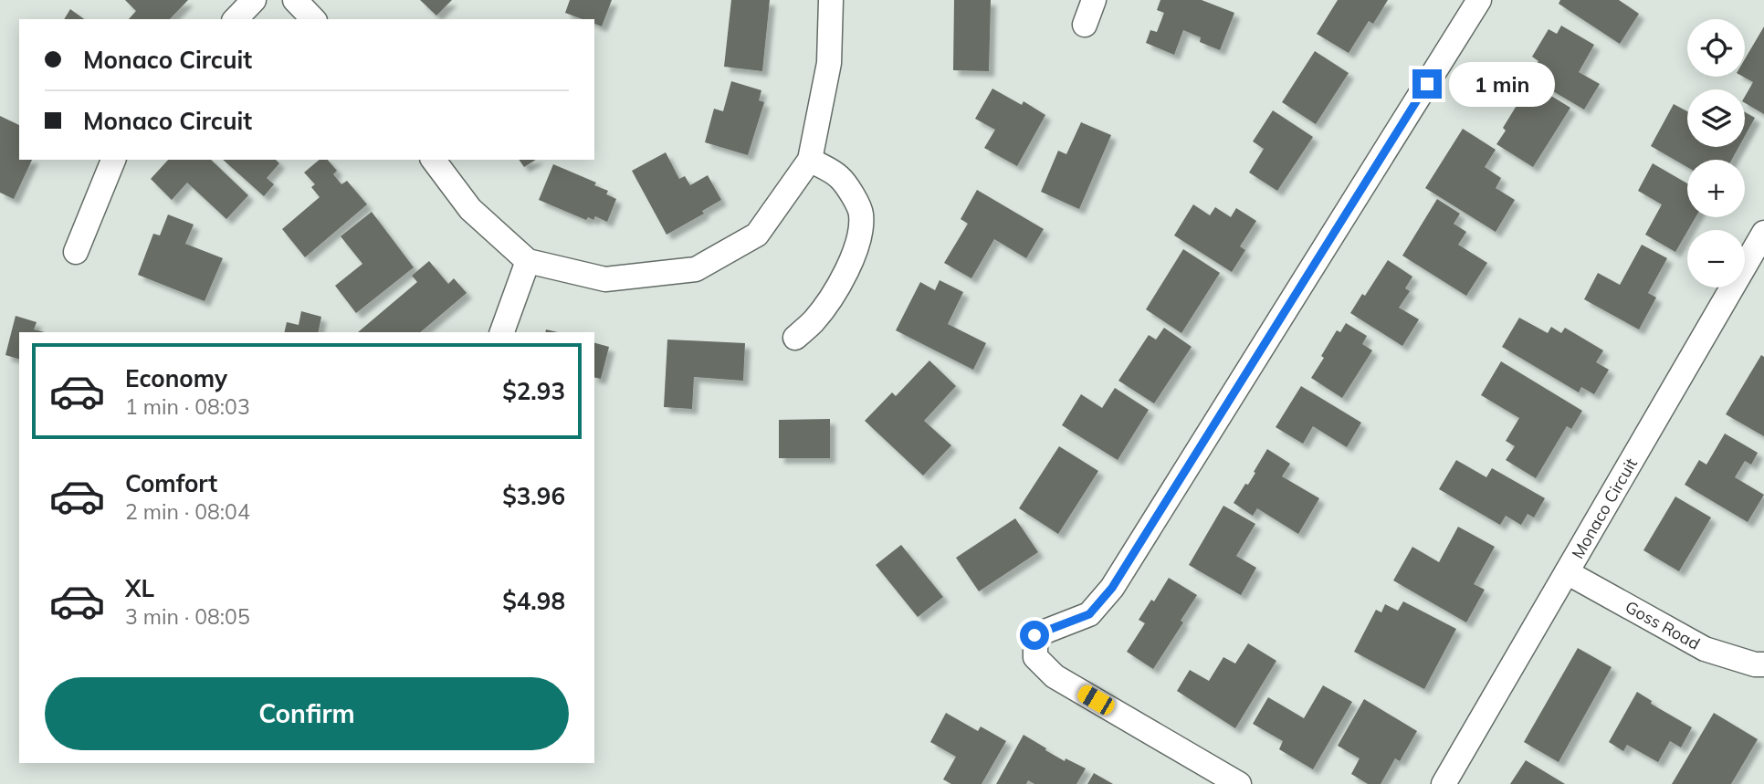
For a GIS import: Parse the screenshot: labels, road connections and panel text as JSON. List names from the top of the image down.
{
  "streets": {
    "street": ["Monaco Circuit", "Goss Road"]
  },
  "crossings": [
    ["Monaco Circuit", "Goss Road"]
  ],
  "page": {
    "map_buttons": ["+", "−"],
    "banner": ["Monaco Circuit", "Monaco Circuit"],
    "bubble": "1 min",
    "list": [
      {
        "name": "Economy",
        "note": "1 min · 08:03",
        "value": "$2.93"
      },
      {
        "name": "Comfort",
        "note": "2 min · 08:04",
        "value": "$3.96"
      },
      {
        "name": "XL",
        "note": "3 min · 08:05",
        "value": "$4.98"
      }
    ],
    "buttons": "Confirm"
  }
}
